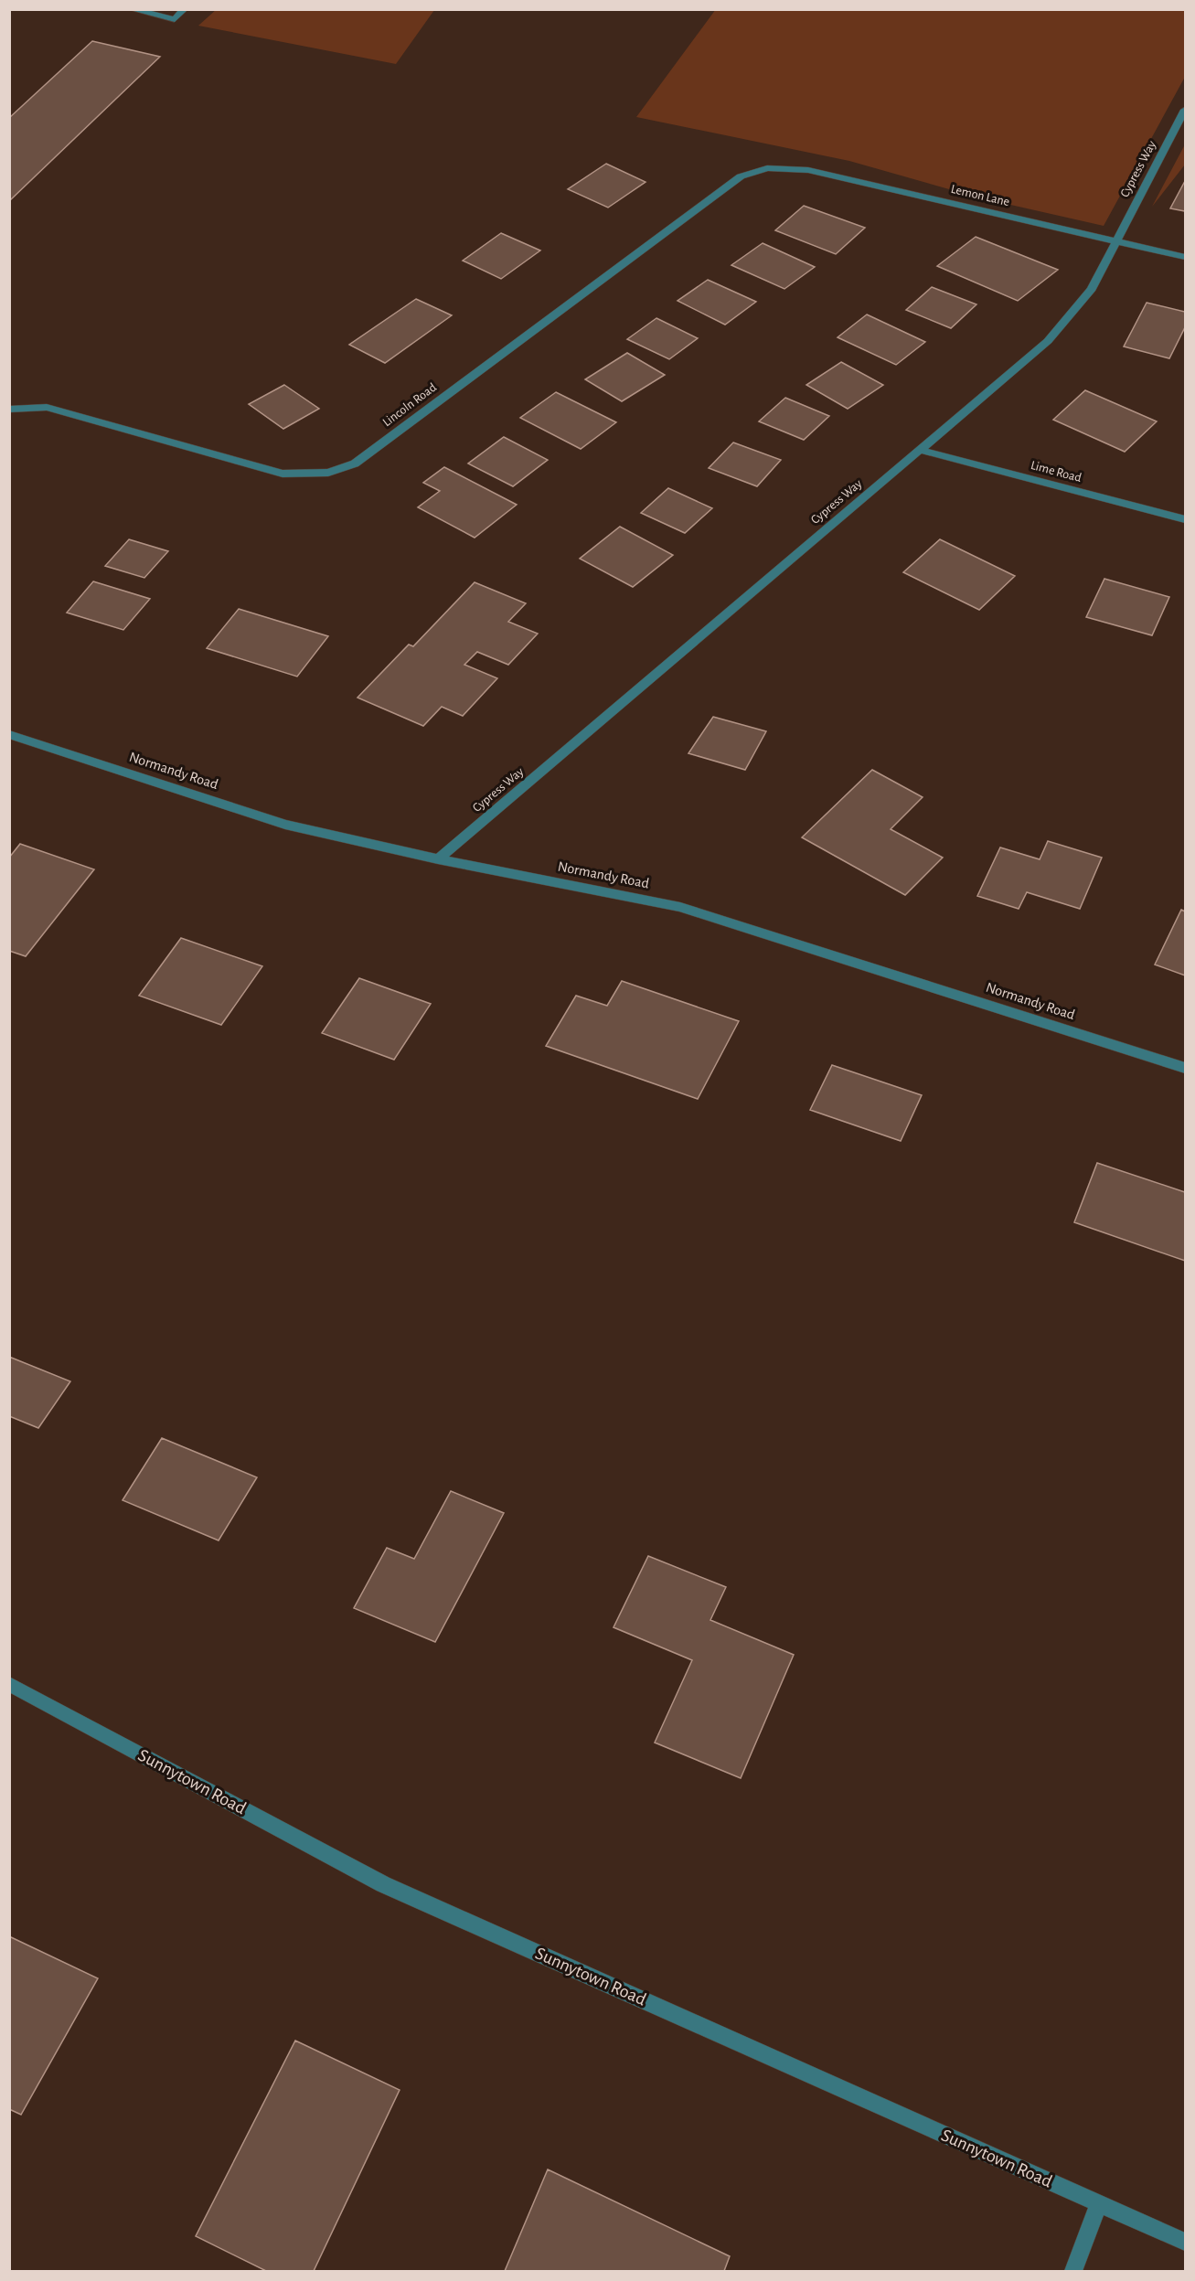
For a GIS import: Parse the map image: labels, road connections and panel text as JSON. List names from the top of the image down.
{
  "streets": {
    "street": [
      "Cypress Way",
      "Lemon Lane",
      "Lincoln Road",
      "Lime Road",
      "Normandy Road",
      "Sunnytown Road"
    ]
  },
  "crossings": [
    ["Cypress Way", "Lemon Lane"],
    ["Cypress Way", "Lime Road"],
    ["Cypress Way", "Normandy Road"],
    ["Lemon Lane", "Lincoln Road"]
  ]
}
